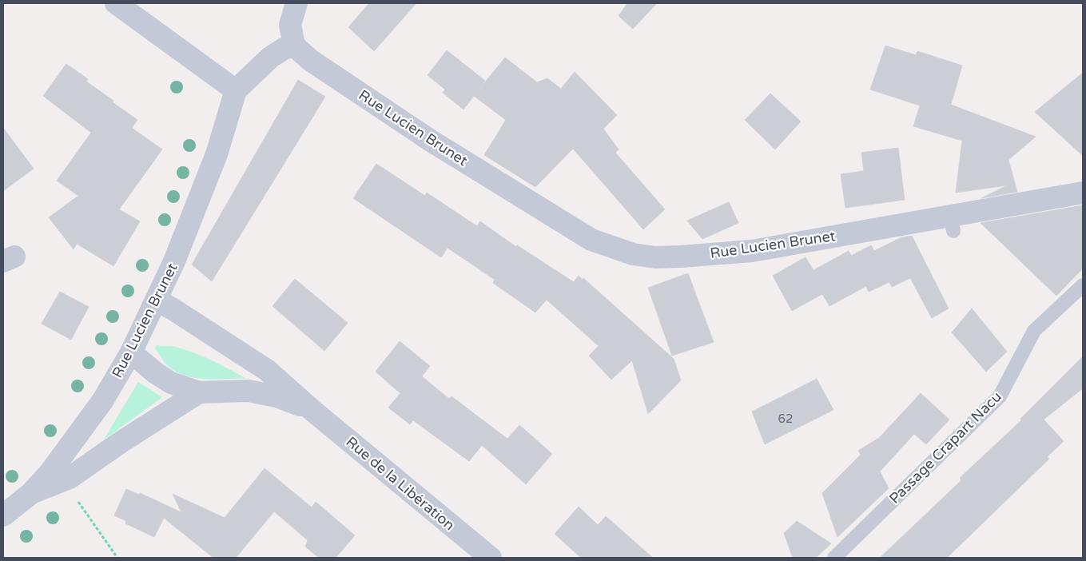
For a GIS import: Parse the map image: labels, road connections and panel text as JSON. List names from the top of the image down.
{
  "streets": {
    "street": ["Rue Lucien Brunet", "Rue de la Libération"],
    "lane": ["Passage Crapart Nacu"]
  },
  "crossings": [
    ["Rue Lucien Brunet", "Rue de la Libération"]
  ],
  "house_numbers": ["62"]
}
